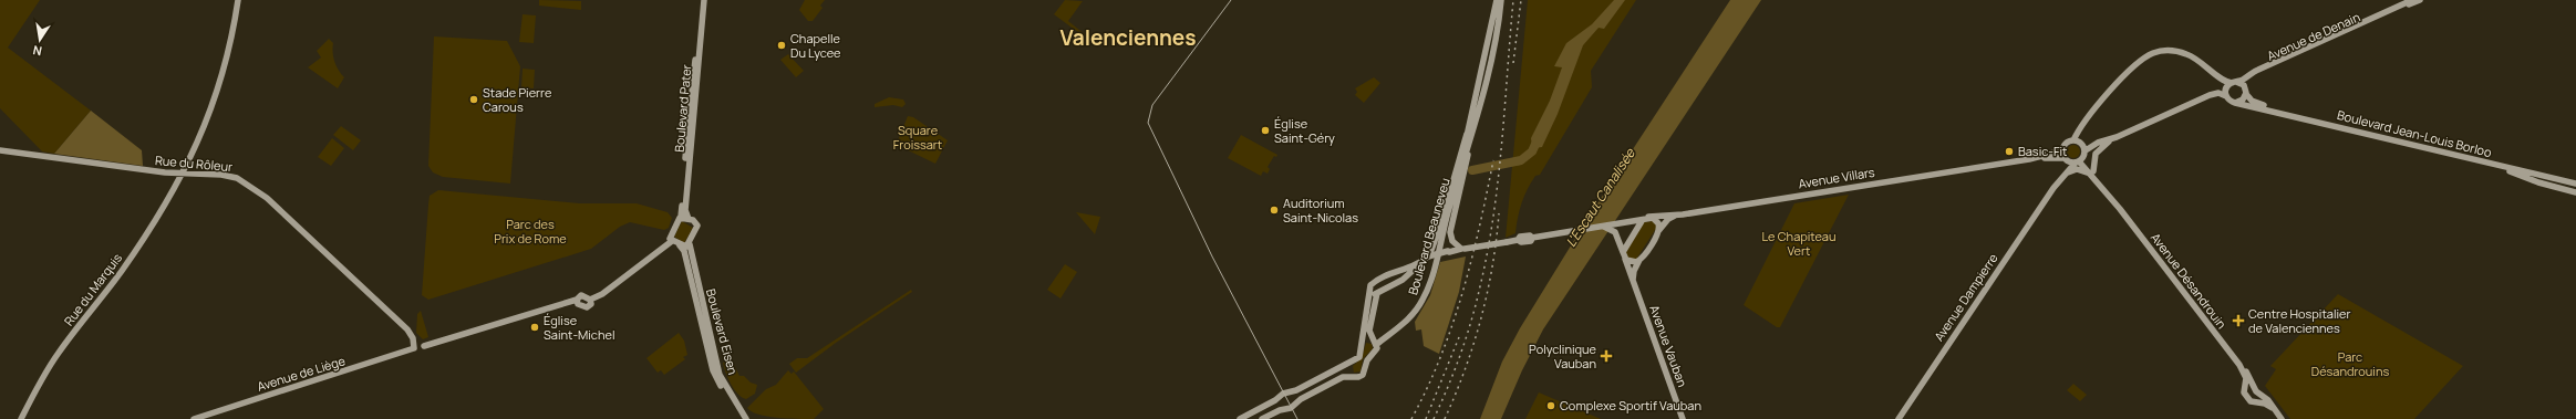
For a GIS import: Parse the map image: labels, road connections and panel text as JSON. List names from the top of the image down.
{
  "streets": {
    "main road": [
      "Avenue de Denain",
      "Boulevard Pater",
      "Boulevard Jean-Louis Borloo",
      "Rue du Rôleur",
      "Avenue Villars",
      "Boulevard Beauneveu",
      "Avenue Désandrouin",
      "Rue du Marquis",
      "Avenue Dampierre",
      "Boulevard Eisen",
      "Avenue Vauban",
      "Avenue de Liège"
    ]
  },
  "crossings": [
    ["Avenue de Denain", "Boulevard Jean-Louis Borloo"],
    ["Boulevard Pater", "Boulevard Eisen"],
    ["Rue du Rôleur", "Rue du Marquis"],
    ["Rue du Rôleur", "Avenue de Liège"],
    ["Avenue Villars", "Avenue Désandrouin"],
    ["Avenue Villars", "Avenue Dampierre"],
    ["Avenue Désandrouin", "Avenue Dampierre"]
  ],
  "districts": ["Valenciennes"],
  "water": ["L'Escaut Canalisée"],
  "parks": [
    "Square Froissart",
    "Parc des Prix de Rome",
    "Le Chapiteau Vert",
    "Parc Désandrouins"
  ],
  "places": {
    "other": [
      "Chapelle Du Lycee",
      "Stade Pierre Carous",
      "Église Saint-Géry",
      "Basic-Fit",
      "Auditorium Saint-Nicolas",
      "Église Saint-Michel",
      "Complexe Sportif Vauban"
    ],
    "health": ["Centre Hospitalier de Valenciennes", "Polyclinique Vauban"]
  },
  "north": "bottom"
}
